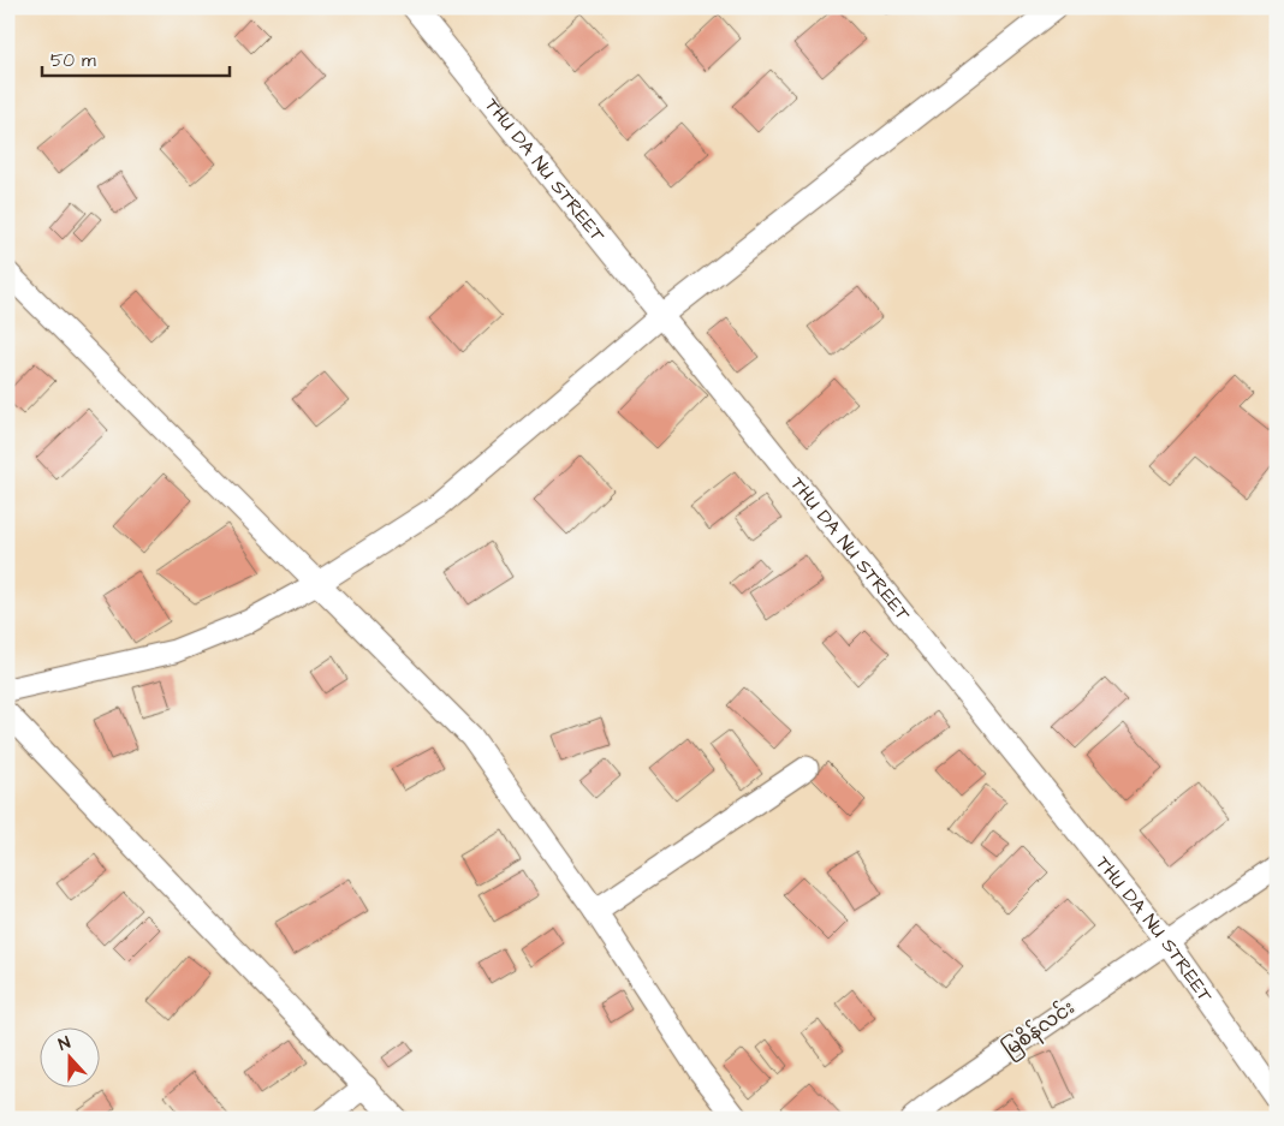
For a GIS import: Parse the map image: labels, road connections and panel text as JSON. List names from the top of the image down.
{
  "streets": {
    "street": ["THU DA NU STREET", "မြစိန်လင်း"]
  },
  "crossings": [
    ["THU DA NU STREET", "မြစိန်လင်း"]
  ],
  "scale_bar": "50 m",
  "north": "top"
}
